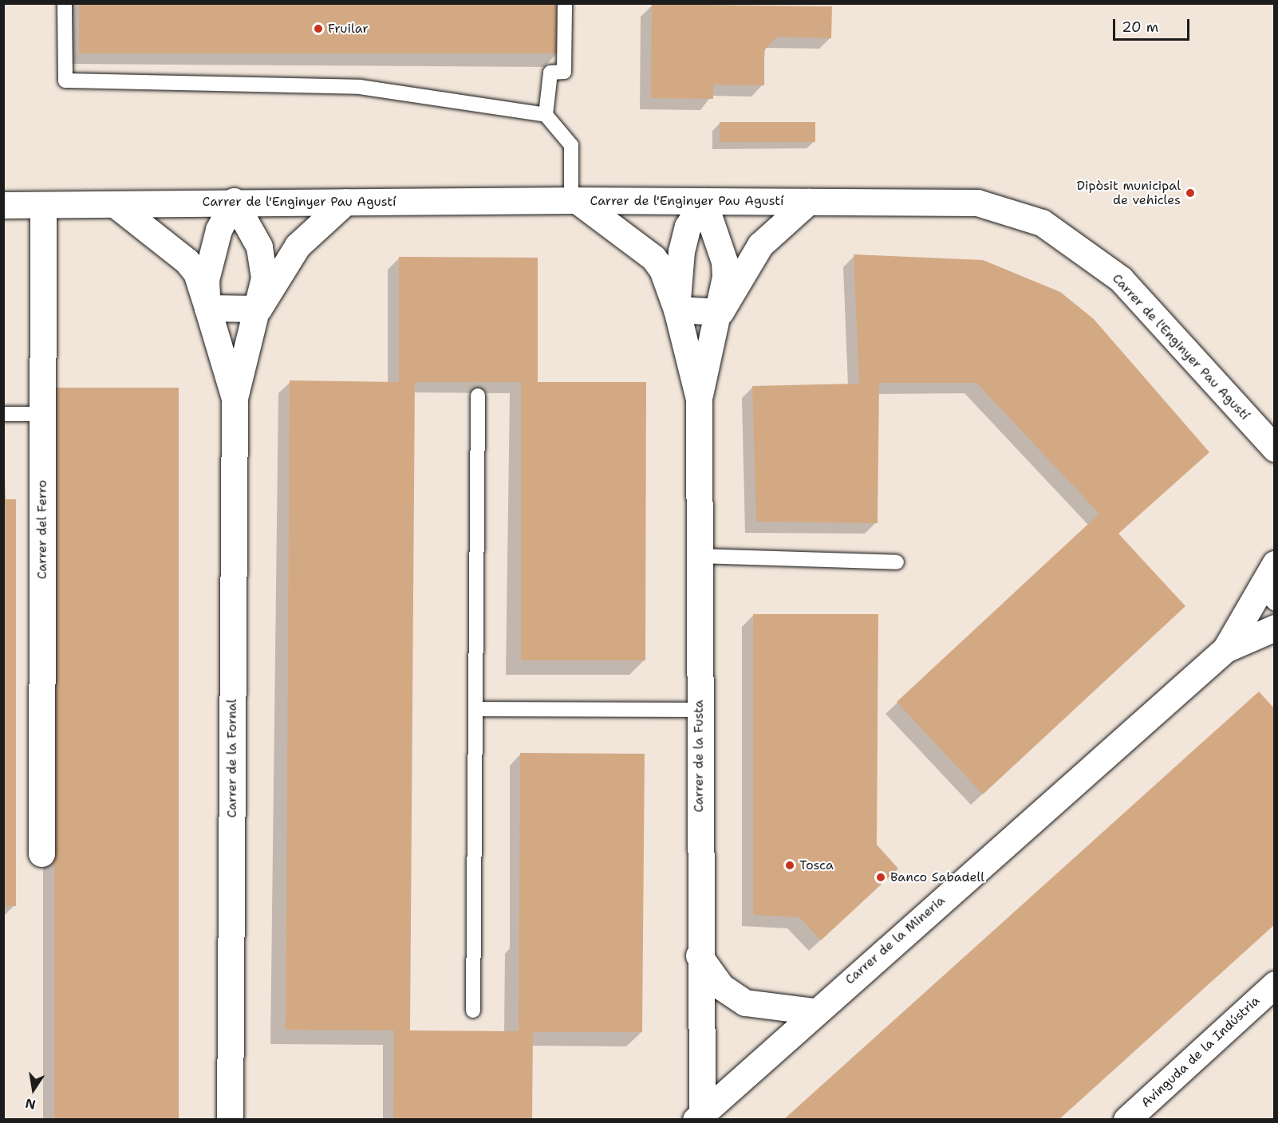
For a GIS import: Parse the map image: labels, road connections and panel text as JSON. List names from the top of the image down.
{
  "streets": {
    "street": [
      "Carrer de l'Enginyer Pau Agustí",
      "Carrer del Ferro",
      "Carrer de la Fusta",
      "Carrer de la Fornal",
      "Carrer de la Mineria",
      "Avinguda de la Indústria"
    ]
  },
  "crossings": [
    ["Carrer de l'Enginyer Pau Agustí", "Carrer del Ferro"],
    ["Carrer de l'Enginyer Pau Agustí", "Carrer de la Fusta"],
    ["Carrer de l'Enginyer Pau Agustí", "Carrer de la Fornal"],
    ["Carrer de la Fusta", "Carrer de la Mineria"]
  ],
  "places": [
    "Fruilar",
    "Dipòsit municipal de vehicles",
    "Tosca",
    "Banco Sabadell"
  ],
  "scale_bar": "20 m",
  "north": "bottom"
}
